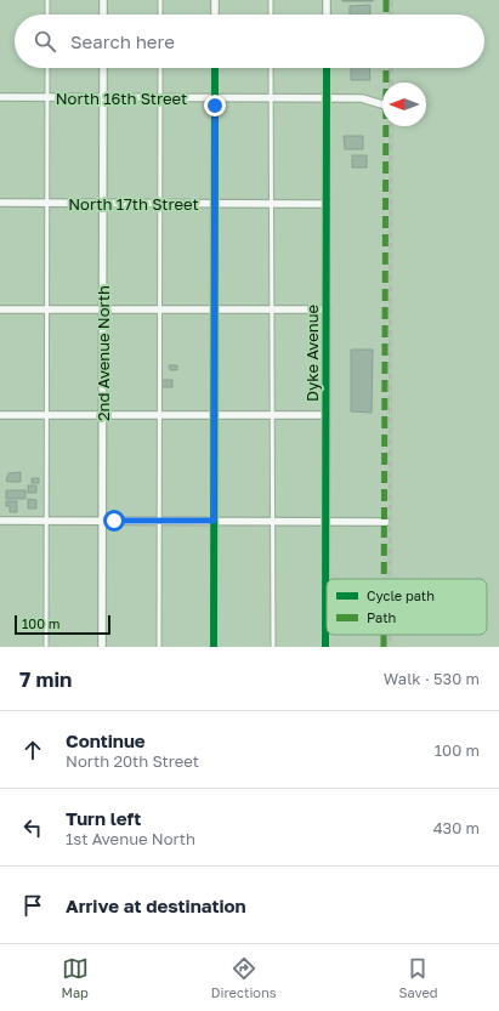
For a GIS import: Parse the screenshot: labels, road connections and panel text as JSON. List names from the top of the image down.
{
  "streets": {
    "street": [
      "North 16th Street",
      "North 17th Street",
      "2nd Avenue North",
      "Dyke Avenue"
    ]
  },
  "crossings": [
    ["North 16th Street", "2nd Avenue North"],
    ["North 16th Street", "Dyke Avenue"],
    ["North 17th Street", "2nd Avenue North"],
    ["North 17th Street", "Dyke Avenue"]
  ],
  "legend": ["Cycle path", "Path"],
  "scale_bar": "100 m",
  "north": "left",
  "page": {
    "search": "Search here",
    "scale": "100 m",
    "heading": ["7 min", "Walk · 530 m"],
    "list": [
      ["Continue", "North 20th Street", "100 m"],
      ["Turn left", "1st Avenue North", "430 m"],
      "Arrive at destination"
    ],
    "nav": ["Map", "Directions", "Saved"]
  }
}
